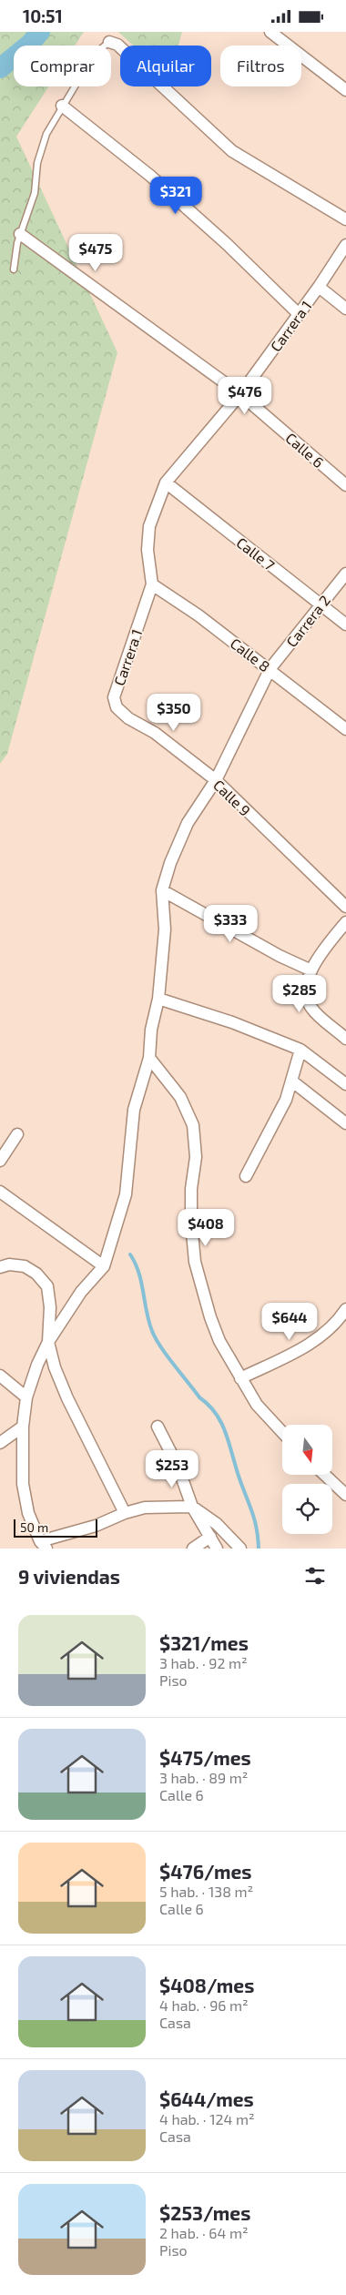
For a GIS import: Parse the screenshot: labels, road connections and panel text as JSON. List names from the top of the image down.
{
  "streets": {
    "street": [
      "Carrera 1",
      "Calle 6",
      "Calle 7",
      "Carrera 2",
      "Calle 8",
      "Calle 9"
    ]
  },
  "crossings": [
    ["Carrera 1", "Calle 6"],
    ["Carrera 1", "Calle 7"],
    ["Carrera 1", "Calle 8"],
    ["Carrera 1", "Calle 9"],
    ["Calle 7", "Carrera 2"],
    ["Carrera 2", "Calle 8"],
    ["Carrera 2", "Calle 9"]
  ],
  "scale_bar": "50 m",
  "north": "bottom",
  "page": {
    "status": "10:51",
    "chip": ["Comprar", "Alquilar", "Filtros"],
    "price": [
      "$321",
      "$475",
      "$476",
      "$350",
      "$333",
      "$285",
      "$408",
      "$644",
      "$253"
    ],
    "scale": "50 m",
    "heading": "9 viviendas",
    "list": [
      {
        "name": "$321/mes",
        "note": "3 hab. · 92 m² · Piso"
      },
      {
        "name": "$475/mes",
        "note": "3 hab. · 89 m² · Calle 6"
      },
      {
        "name": "$476/mes",
        "note": "5 hab. · 138 m² · Calle 6"
      },
      {
        "name": "$408/mes",
        "note": "4 hab. · 96 m² · Casa"
      },
      {
        "name": "$644/mes",
        "note": "4 hab. · 124 m² · Casa"
      },
      {
        "name": "$253/mes",
        "note": "2 hab. · 64 m² · Piso"
      }
    ]
  }
}
